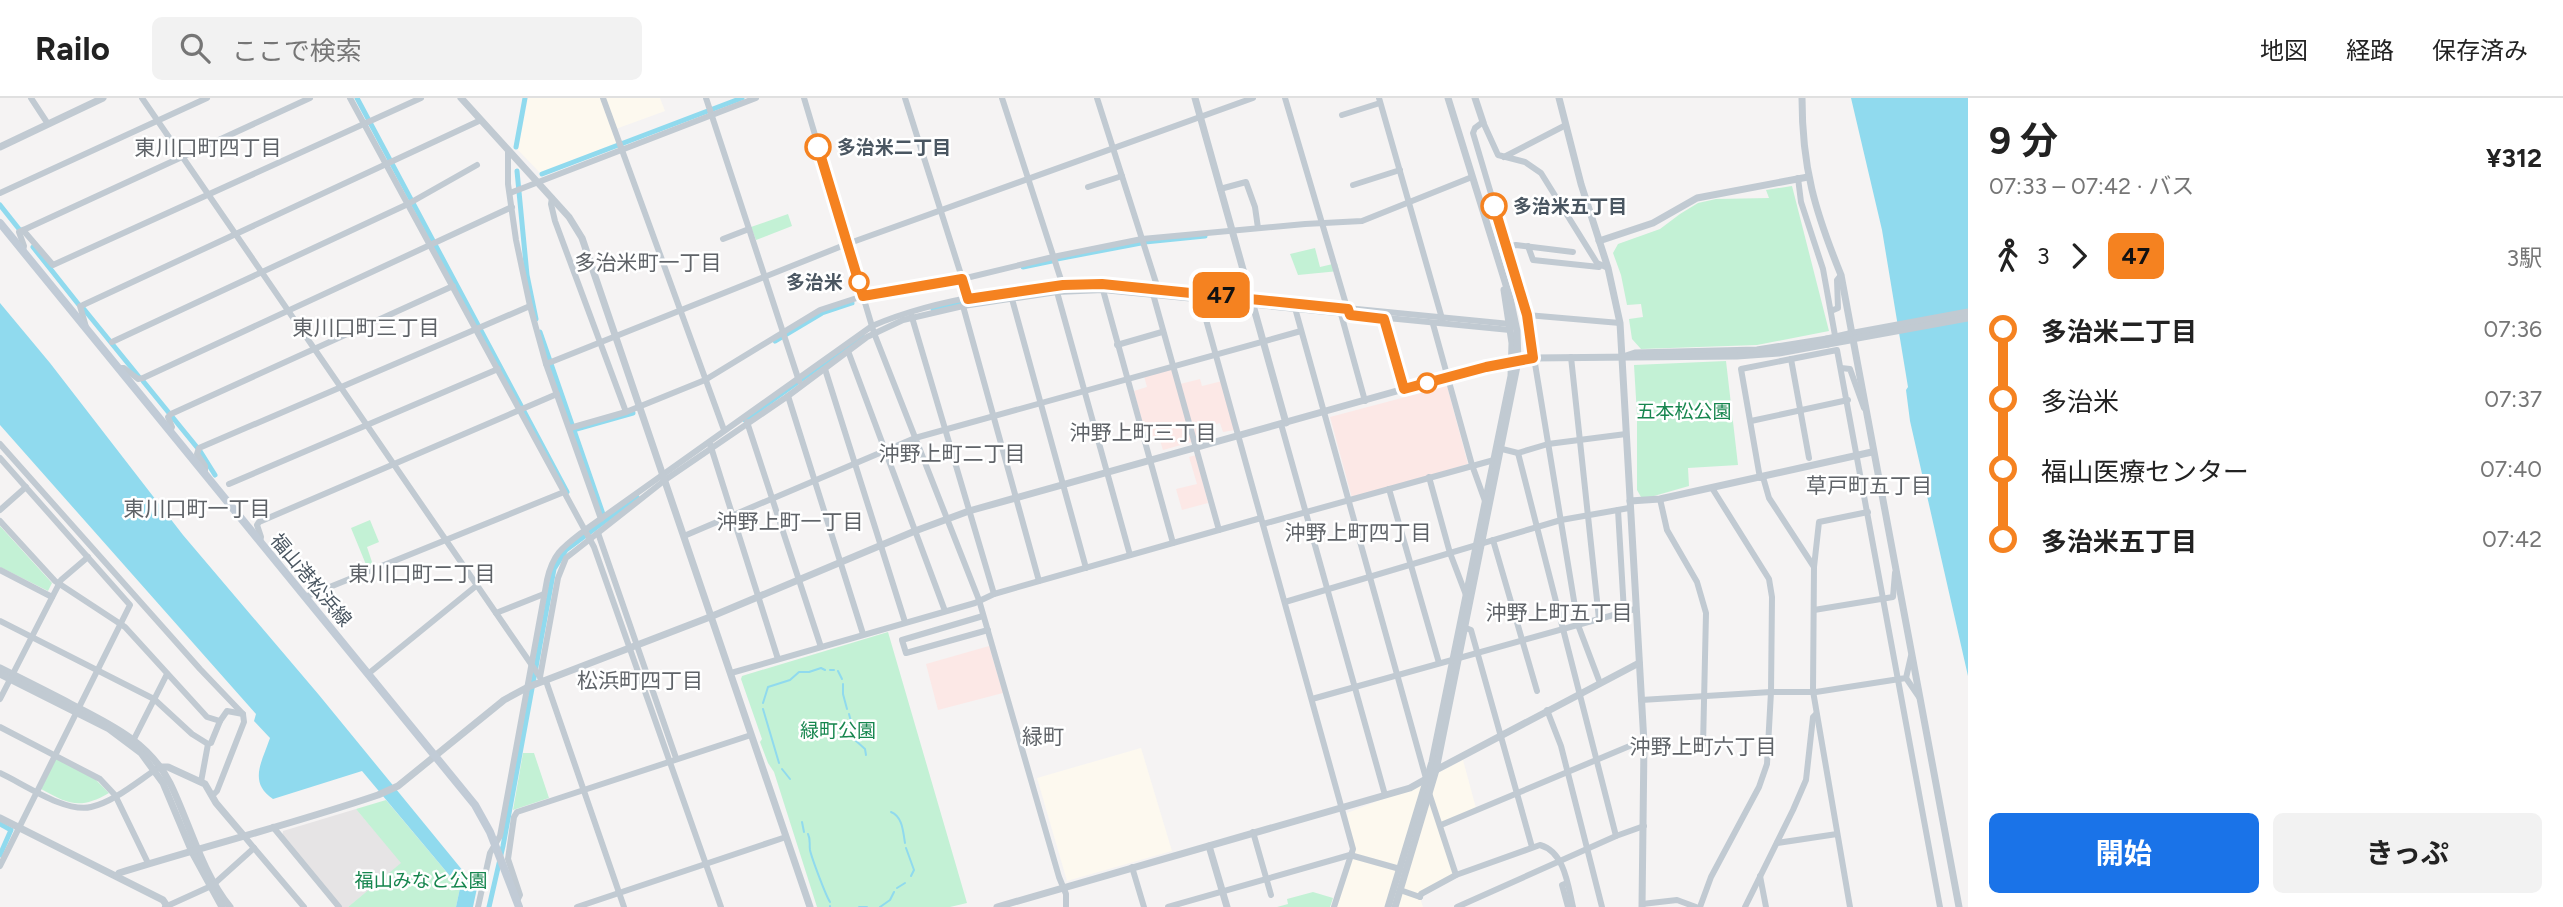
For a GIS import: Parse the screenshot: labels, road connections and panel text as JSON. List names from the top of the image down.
{
  "streets": {
    "main road": ["福山港松浜線"]
  },
  "districts": [
    "東川口町四丁目",
    "多治米町一丁目",
    "東川口町三丁目",
    "沖野上町三丁目",
    "沖野上町二丁目",
    "草戸町五丁目",
    "東川口町一丁目",
    "沖野上町一丁目",
    "沖野上町四丁目",
    "東川口町二丁目",
    "沖野上町五丁目",
    "松浜町四丁目",
    "緑町",
    "沖野上町六丁目"
  ],
  "parks": ["五本松公園", "緑町公園", "福山みなと公園"],
  "places": ["多治米二丁目", "多治米五丁目", "多治米"],
  "lines": ["bus line 47"],
  "page": {
    "header": "Railo",
    "search": "ここで検索",
    "nav": ["地図", "経路", "保存済み"],
    "on_map": "47",
    "heading": ["9 分", "07:33 – 07:42 · バス", "¥312"],
    "legs": ["3", "47", "3駅"],
    "list": [
      {
        "name": "多治米二丁目",
        "value": "07:36"
      },
      {
        "name": "多治米",
        "value": "07:37"
      },
      {
        "name": "福山医療センター",
        "value": "07:40"
      },
      {
        "name": "多治米五丁目",
        "value": "07:42"
      }
    ],
    "buttons": ["開始", "きっぷ"]
  }
}
